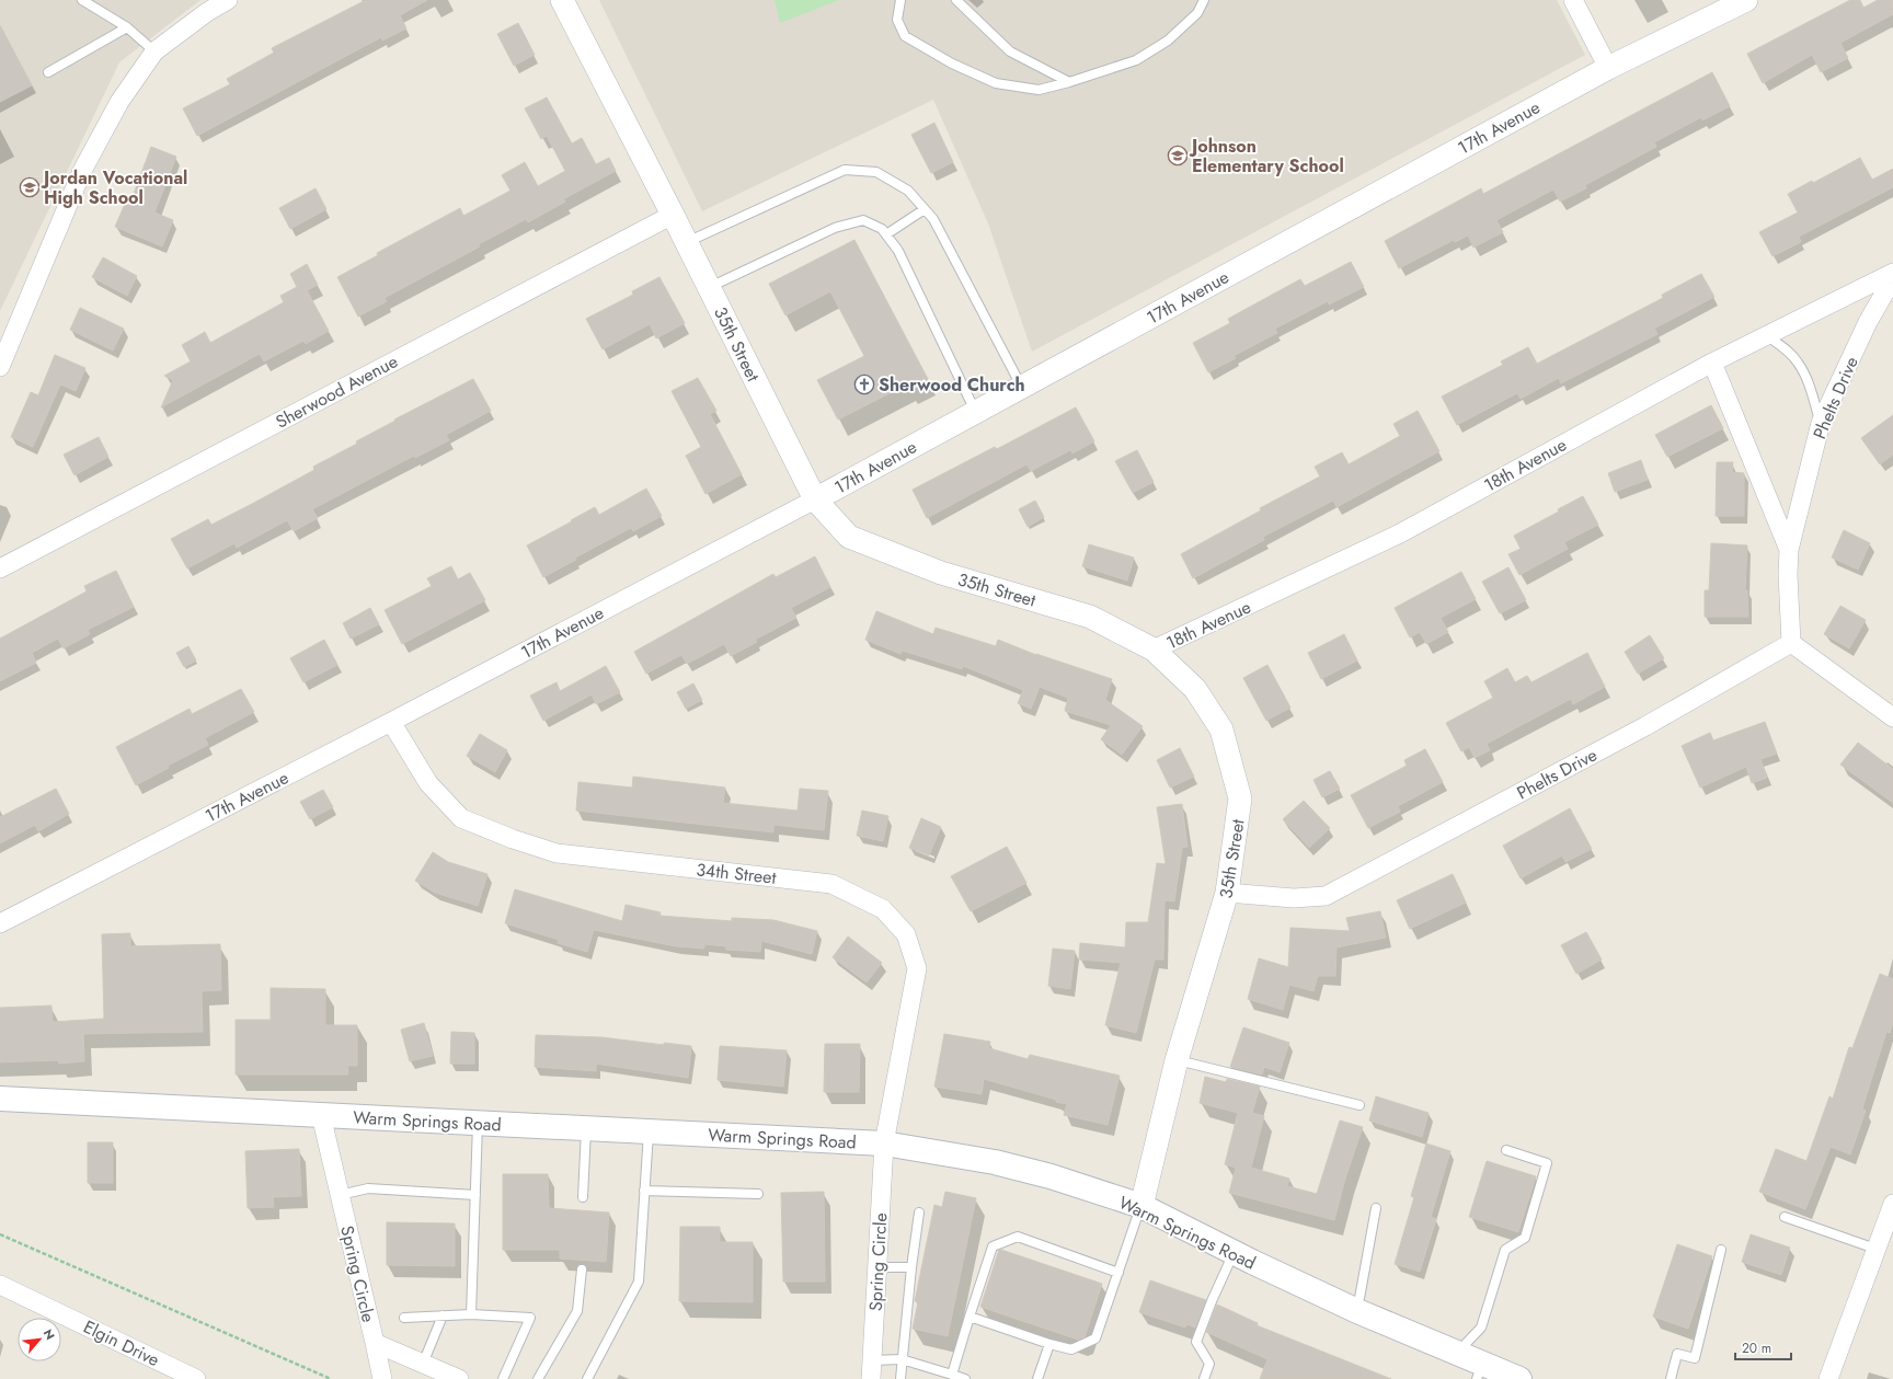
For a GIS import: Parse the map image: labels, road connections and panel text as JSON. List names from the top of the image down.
{
  "streets": {
    "main road": ["Warm Springs Road"],
    "street": [
      "17th Avenue",
      "35th Street",
      "Sherwood Avenue",
      "Phelts Drive",
      "18th Avenue",
      "34th Street",
      "Spring Circle",
      "Elgin Drive"
    ]
  },
  "crossings": [
    ["17th Avenue", "35th Street"],
    ["17th Avenue", "34th Street"],
    ["35th Street", "Sherwood Avenue"],
    ["35th Street", "Phelts Drive"],
    ["35th Street", "18th Avenue"],
    ["35th Street", "Warm Springs Road"],
    ["Phelts Drive", "18th Avenue"],
    ["34th Street", "Warm Springs Road"],
    ["34th Street", "Spring Circle"],
    ["Warm Springs Road", "Spring Circle"]
  ],
  "places": {
    "school or university": ["Johnson Elementary School", "Jordan Vocational High School"],
    "church": ["Sherwood Church"]
  },
  "scale_bar": "20 m",
  "north": "top right"
}
